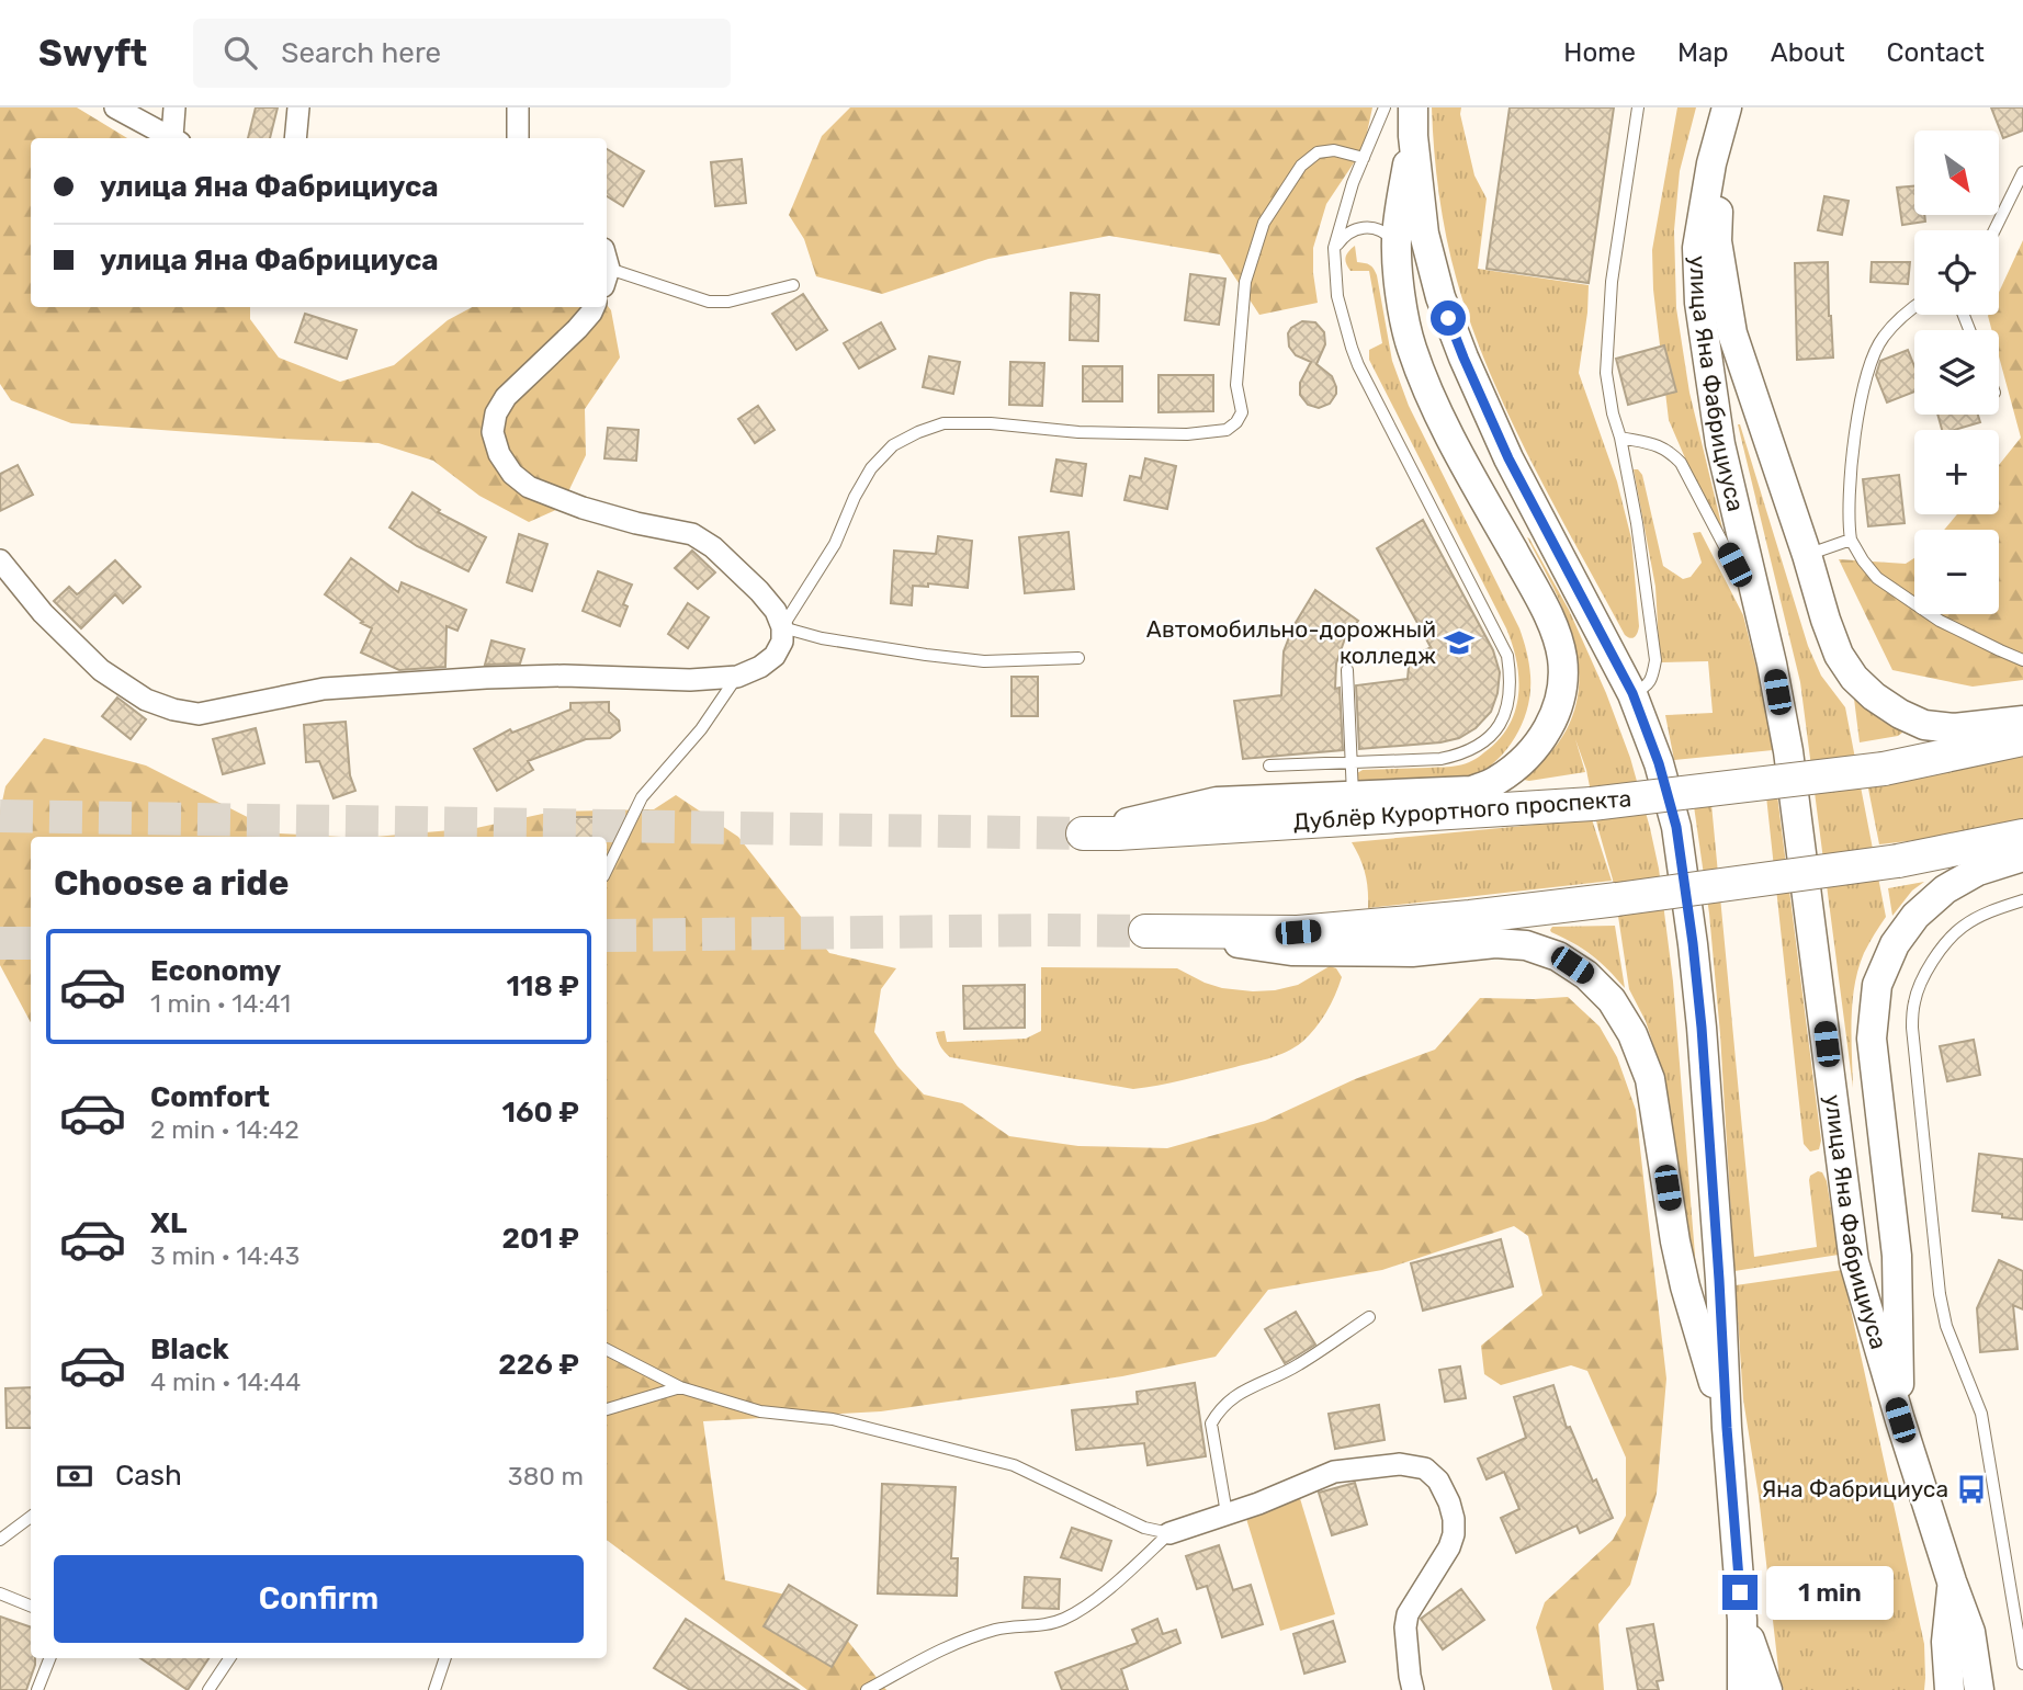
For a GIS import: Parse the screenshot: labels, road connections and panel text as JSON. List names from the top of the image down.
{
  "streets": {
    "main road": ["улица Яна Фабрициуса", "Дублёр Курортного проспекта"]
  },
  "places": {
    "school or university": ["Автомобильно-дорожный колледж"],
    "bus stop": ["Яна Фабрициуса"]
  },
  "north": "bottom right",
  "page": {
    "header": "Swyft",
    "search": "Search here",
    "nav": [
      "Home",
      "Map",
      "About",
      "Contact"
    ],
    "map_buttons": ["+", "−"],
    "banner": ["улица Яна Фабрициуса", "улица Яна Фабрициуса"],
    "heading": "Choose a ride",
    "list": [
      {
        "name": "Economy",
        "note": "1 min · 14:41",
        "value": "118 ₽"
      },
      {
        "name": "Comfort",
        "note": "2 min · 14:42",
        "value": "160 ₽"
      },
      {
        "name": "XL",
        "note": "3 min · 14:43",
        "value": "201 ₽"
      },
      {
        "name": "Black",
        "note": "4 min · 14:44",
        "value": "226 ₽"
      }
    ],
    "pay": ["Cash", "380 m"],
    "buttons": "Confirm",
    "bubble": "1 min"
  }
}
